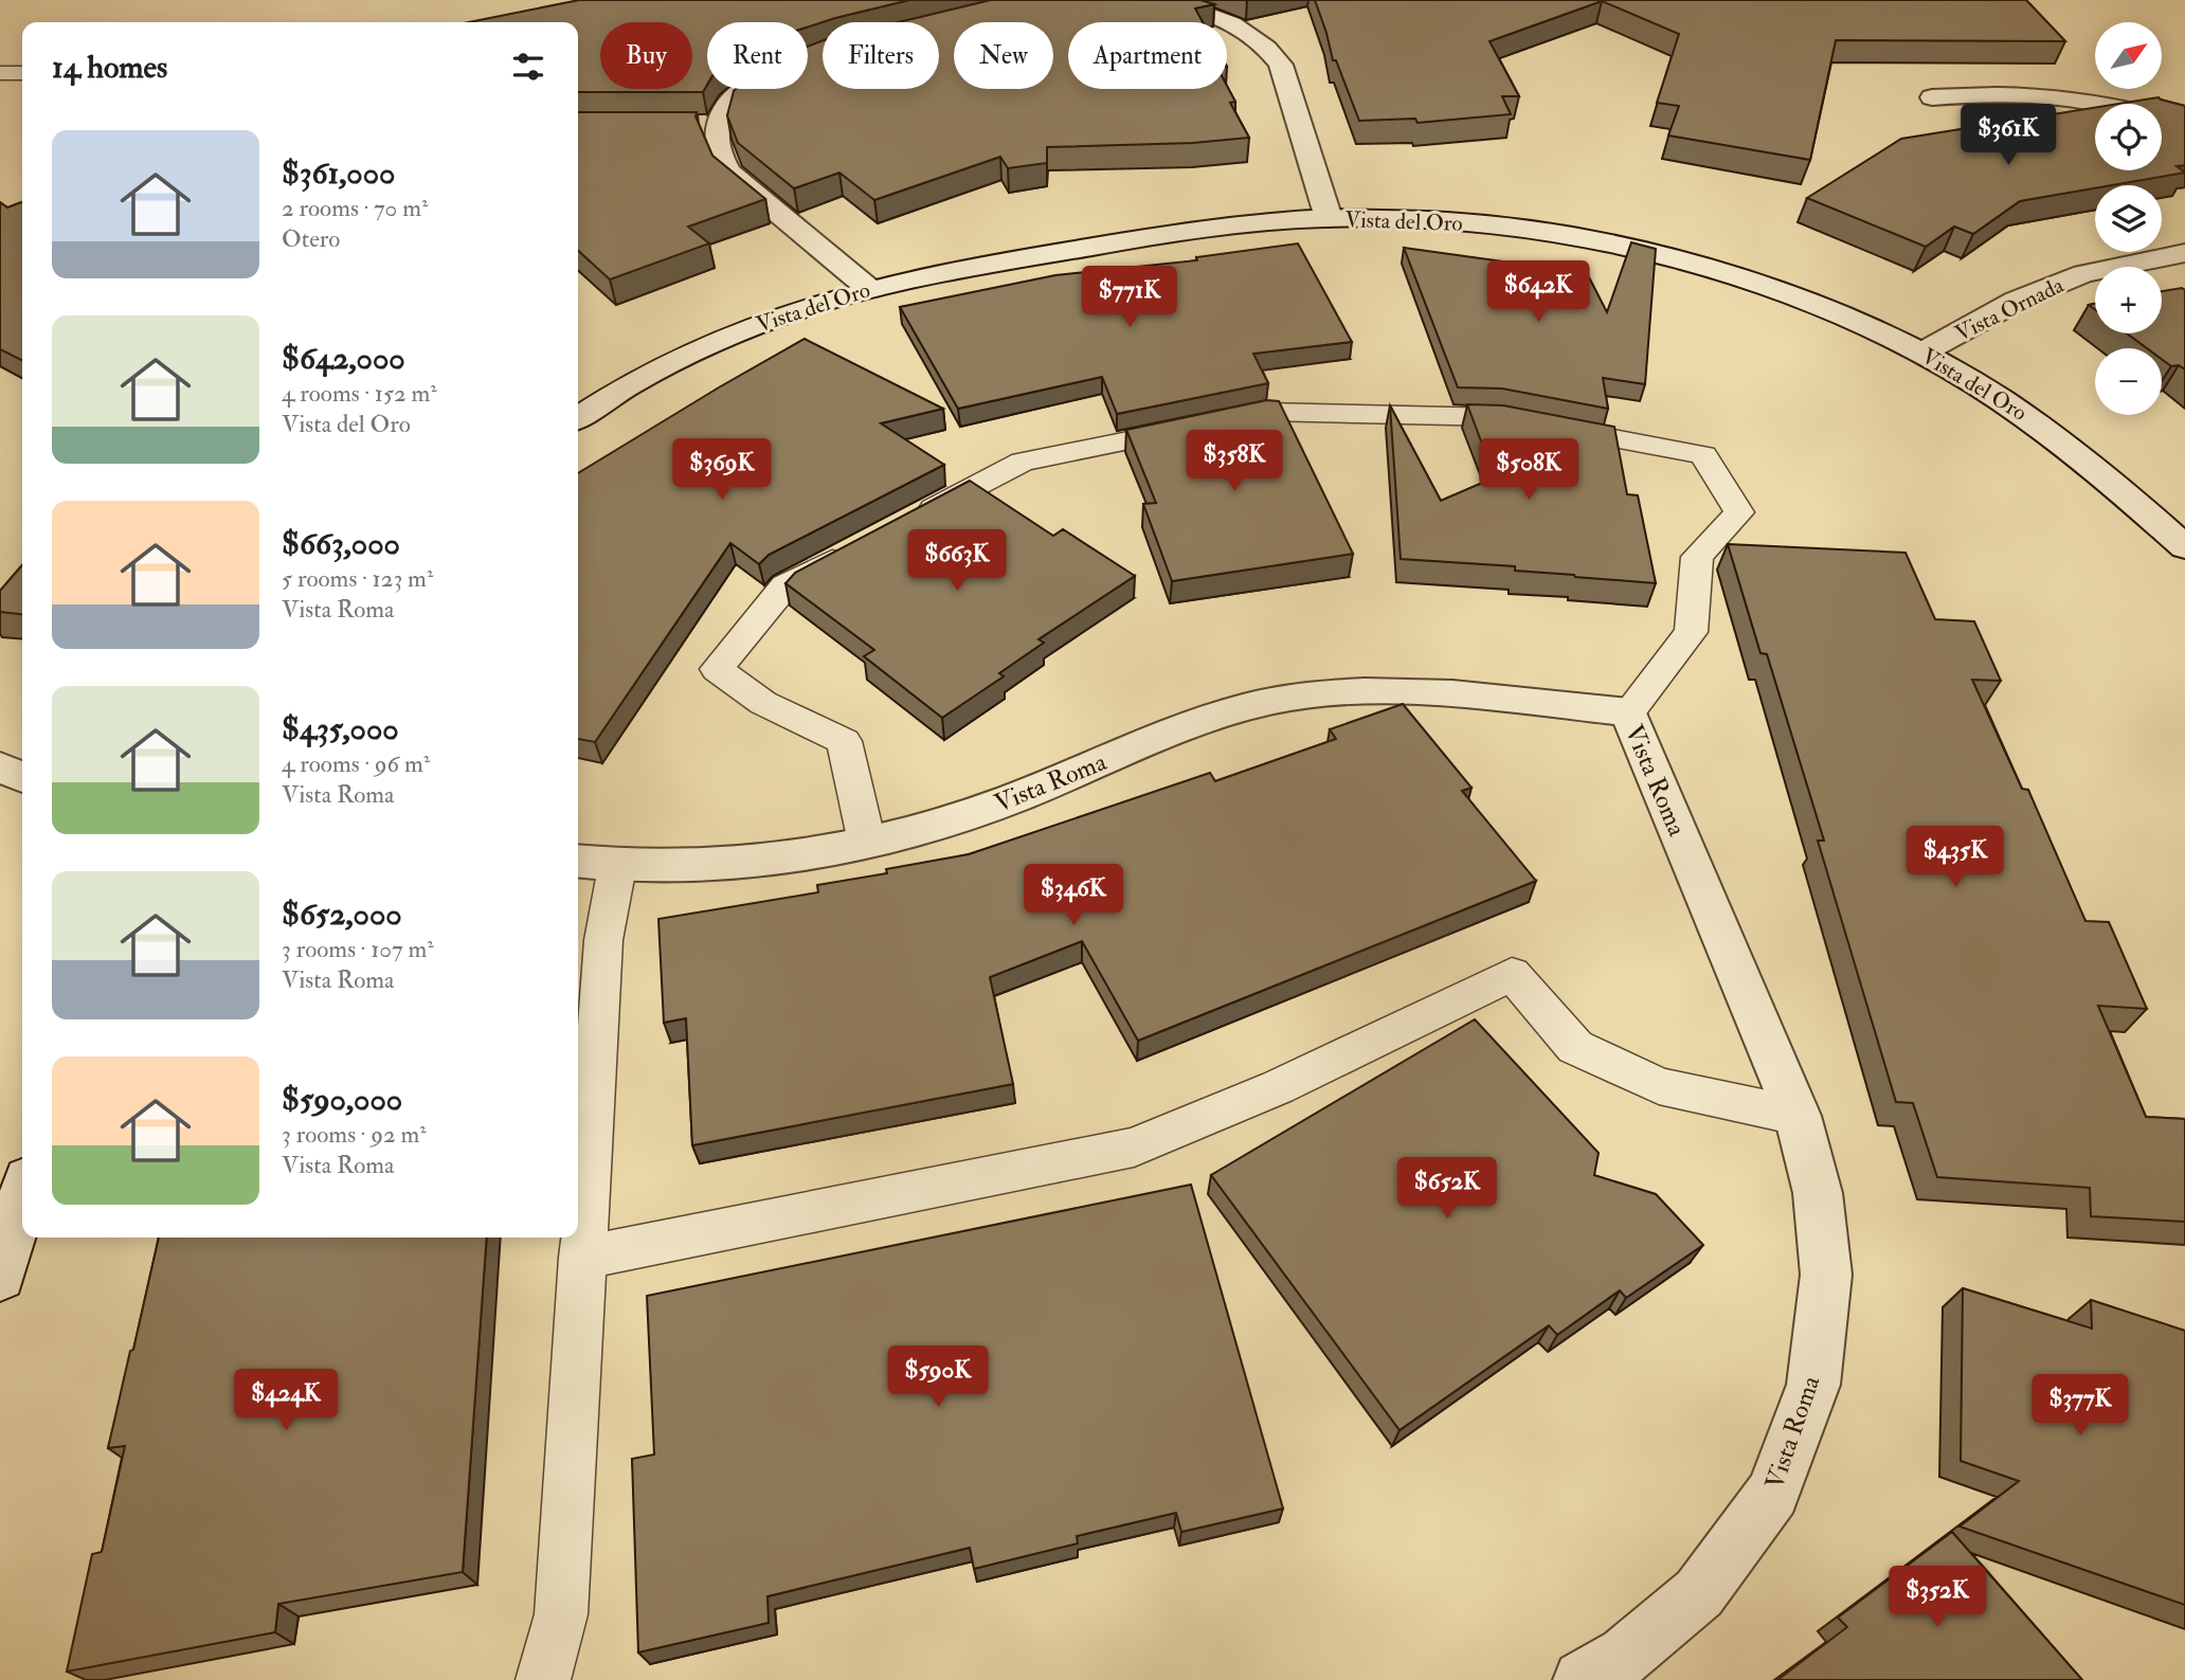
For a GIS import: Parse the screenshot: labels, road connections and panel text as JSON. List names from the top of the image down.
{
  "streets": {
    "street": ["Vista del Oro", "Vista Ornada", "Vista Roma"]
  },
  "crossings": [
    ["Vista del Oro", "Vista Ornada"]
  ],
  "north": "top right",
  "page": {
    "map_buttons": ["+", "−"],
    "chip": [
      "Buy",
      "Rent",
      "Filters",
      "New",
      "Apartment"
    ],
    "heading": "14 homes",
    "price": [
      "$361K",
      "$642K",
      "$771K",
      "$358K",
      "$369K",
      "$508K",
      "$663K",
      "$435K",
      "$346K",
      "$652K",
      "$590K",
      "$424K",
      "$377K",
      "$352K"
    ],
    "list": [
      {
        "name": "$361,000",
        "note": "2 rooms · 70 m² · Otero"
      },
      {
        "name": "$642,000",
        "note": "4 rooms · 152 m² · Vista del Oro"
      },
      {
        "name": "$663,000",
        "note": "5 rooms · 123 m² · Vista Roma"
      },
      {
        "name": "$435,000",
        "note": "4 rooms · 96 m² · Vista Roma"
      },
      {
        "name": "$652,000",
        "note": "3 rooms · 107 m² · Vista Roma"
      },
      {
        "name": "$590,000",
        "note": "3 rooms · 92 m² · Vista Roma"
      }
    ]
  }
}
